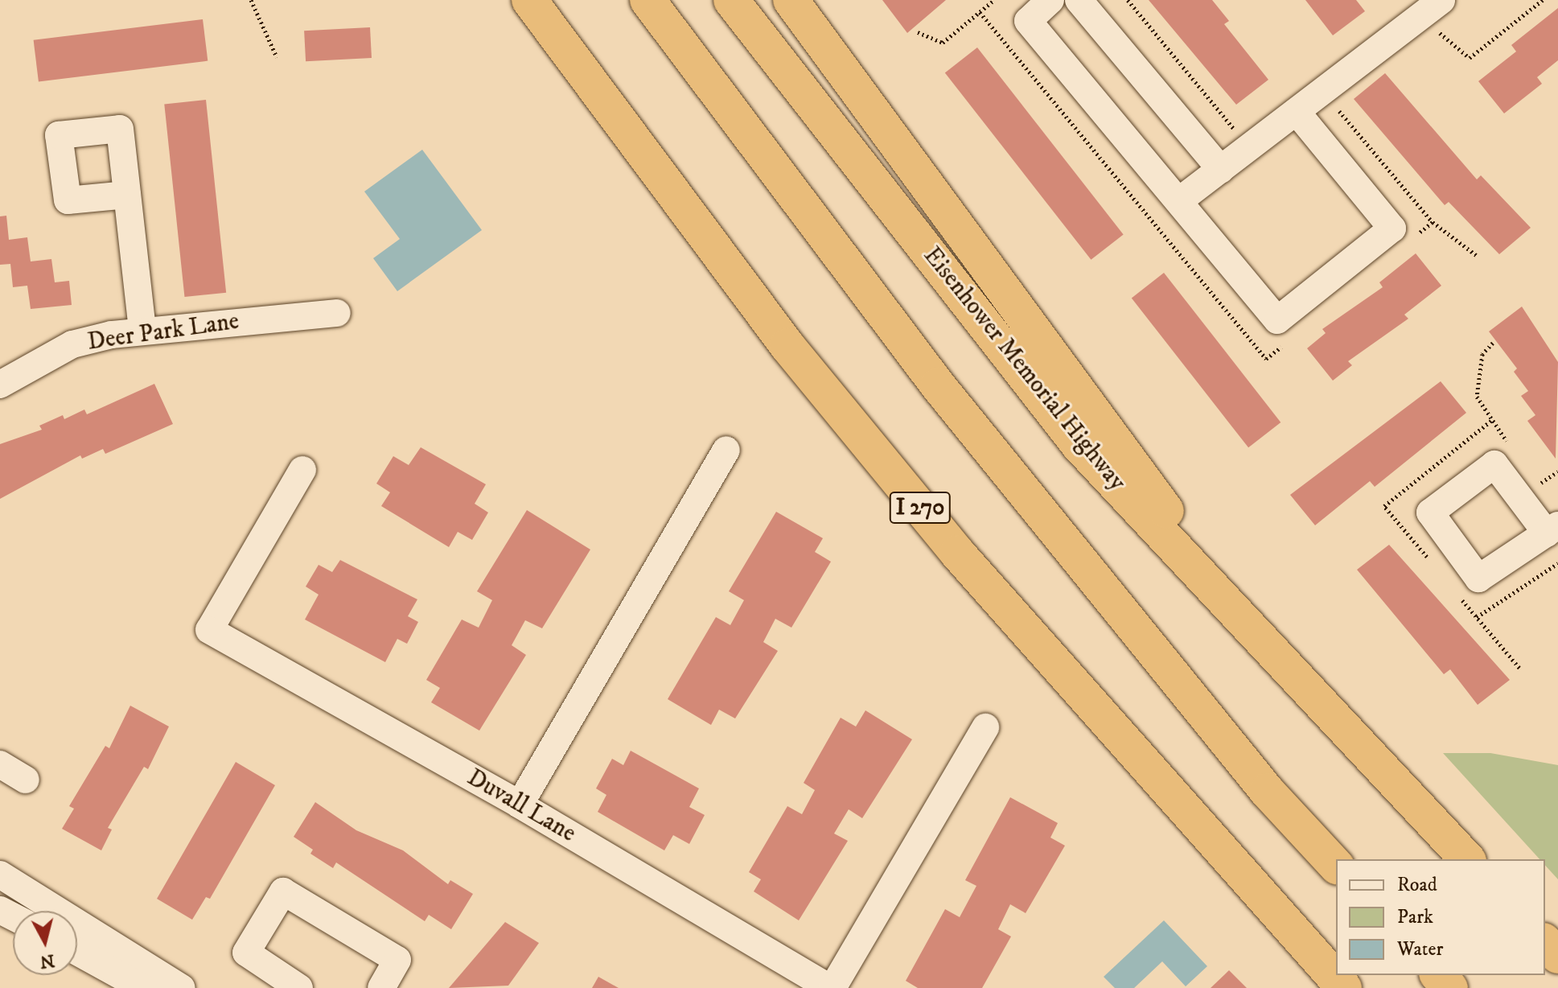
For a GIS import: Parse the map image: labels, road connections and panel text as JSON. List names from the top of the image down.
{
  "streets": {
    "highway": ["Eisenhower Memorial Highway", "I 270"],
    "street": ["Deer Park Lane", "Duvall Lane"]
  },
  "legend": ["Road", "Park", "Water"],
  "north": "bottom"
}
